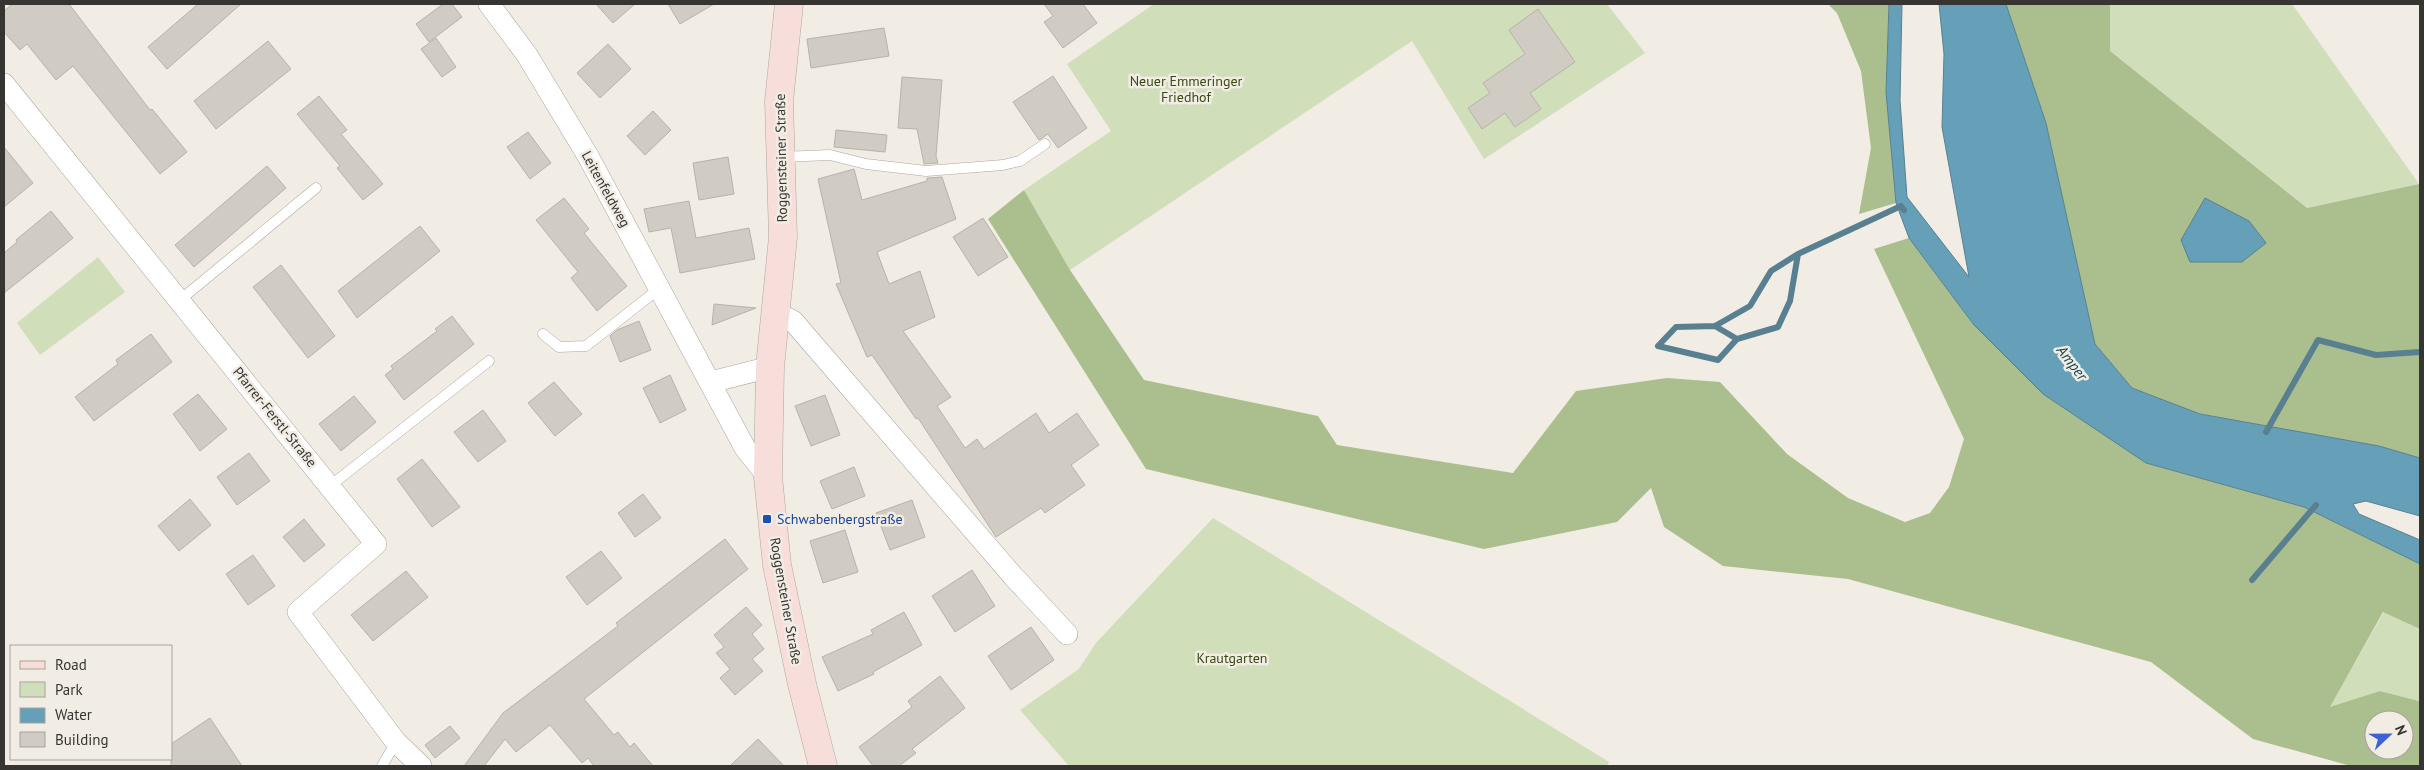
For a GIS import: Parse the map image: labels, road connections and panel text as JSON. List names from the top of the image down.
{
  "streets": {
    "street": ["Roggensteiner Straße", "Leitenfeldweg", "Pfarrer-Ferstl-Straße"]
  },
  "crossings": [
    ["Roggensteiner Straße", "Leitenfeldweg"]
  ],
  "water": ["Amper"],
  "parks": ["Neuer Emmeringer Friedhof", "Krautgarten"],
  "places": {
    "transit": ["Schwabenbergstraße"]
  },
  "legend": [
    "Road",
    "Park",
    "Water",
    "Building"
  ],
  "north": "right"
}
